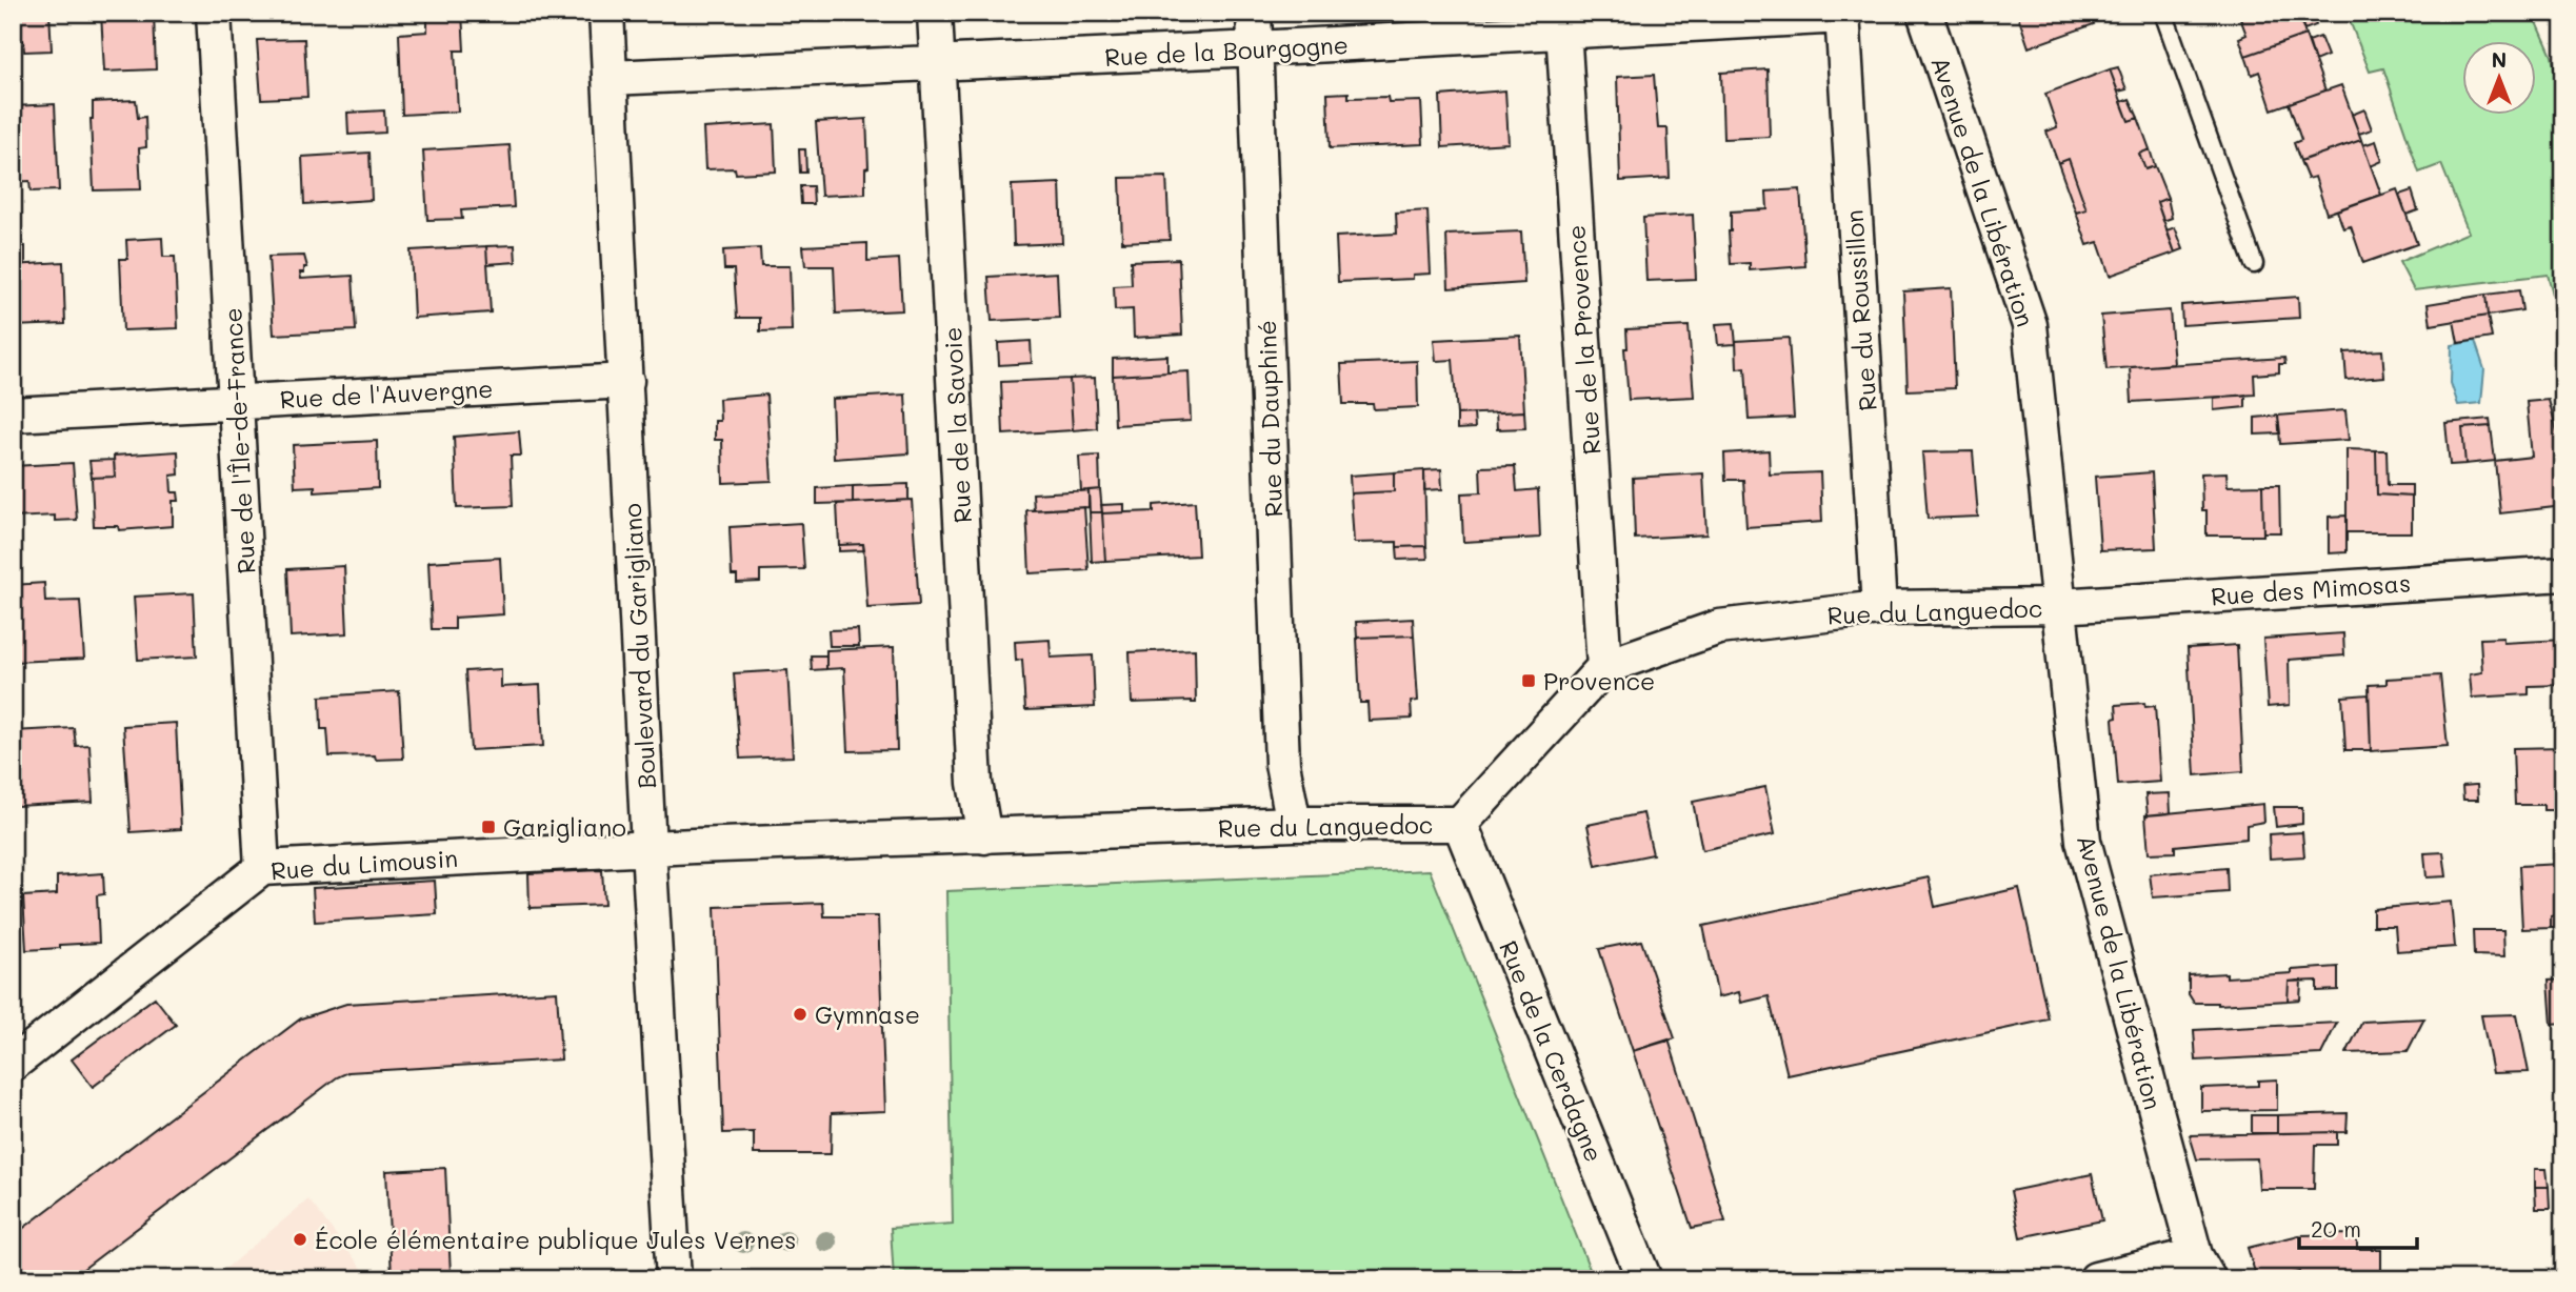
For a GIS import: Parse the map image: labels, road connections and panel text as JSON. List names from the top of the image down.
{
  "streets": {
    "street": [
      "Rue de la Bourgogne",
      "Avenue de la Libération",
      "Rue du Roussillon",
      "Rue de la Provence",
      "Rue de l'Auvergne",
      "Rue du Dauphiné",
      "Rue de la Savoie",
      "Rue de l'Île-de-France",
      "Rue des Mimosas",
      "Rue du Languedoc",
      "Boulevard du Garigliano",
      "Rue du Limousin",
      "Rue de la Cerdagne"
    ]
  },
  "crossings": [
    ["Rue de la Bourgogne", "Rue du Roussillon"],
    ["Rue de la Bourgogne", "Rue de la Provence"],
    ["Rue de la Bourgogne", "Rue du Dauphiné"],
    ["Rue de la Bourgogne", "Rue de la Savoie"],
    ["Rue de la Bourgogne", "Boulevard du Garigliano"],
    ["Avenue de la Libération", "Rue des Mimosas"],
    ["Avenue de la Libération", "Rue du Languedoc"],
    ["Rue du Roussillon", "Rue du Languedoc"],
    ["Rue de la Provence", "Rue du Languedoc"],
    ["Rue de l'Auvergne", "Rue de l'Île-de-France"],
    ["Rue de l'Auvergne", "Boulevard du Garigliano"],
    ["Rue du Dauphiné", "Rue du Languedoc"],
    ["Rue de la Savoie", "Rue du Languedoc"],
    ["Rue de l'Île-de-France", "Rue du Limousin"],
    ["Rue des Mimosas", "Rue du Languedoc"],
    ["Rue du Languedoc", "Boulevard du Garigliano"],
    ["Rue du Languedoc", "Rue du Limousin"],
    ["Rue du Languedoc", "Rue de la Cerdagne"],
    ["Boulevard du Garigliano", "Rue du Limousin"]
  ],
  "places": {
    "transit": ["Provence", "Garigliano"],
    "other": ["Gymnase", "École élémentaire publique Jules Vernes"]
  },
  "scale_bar": "20 m",
  "north": "top"
}
